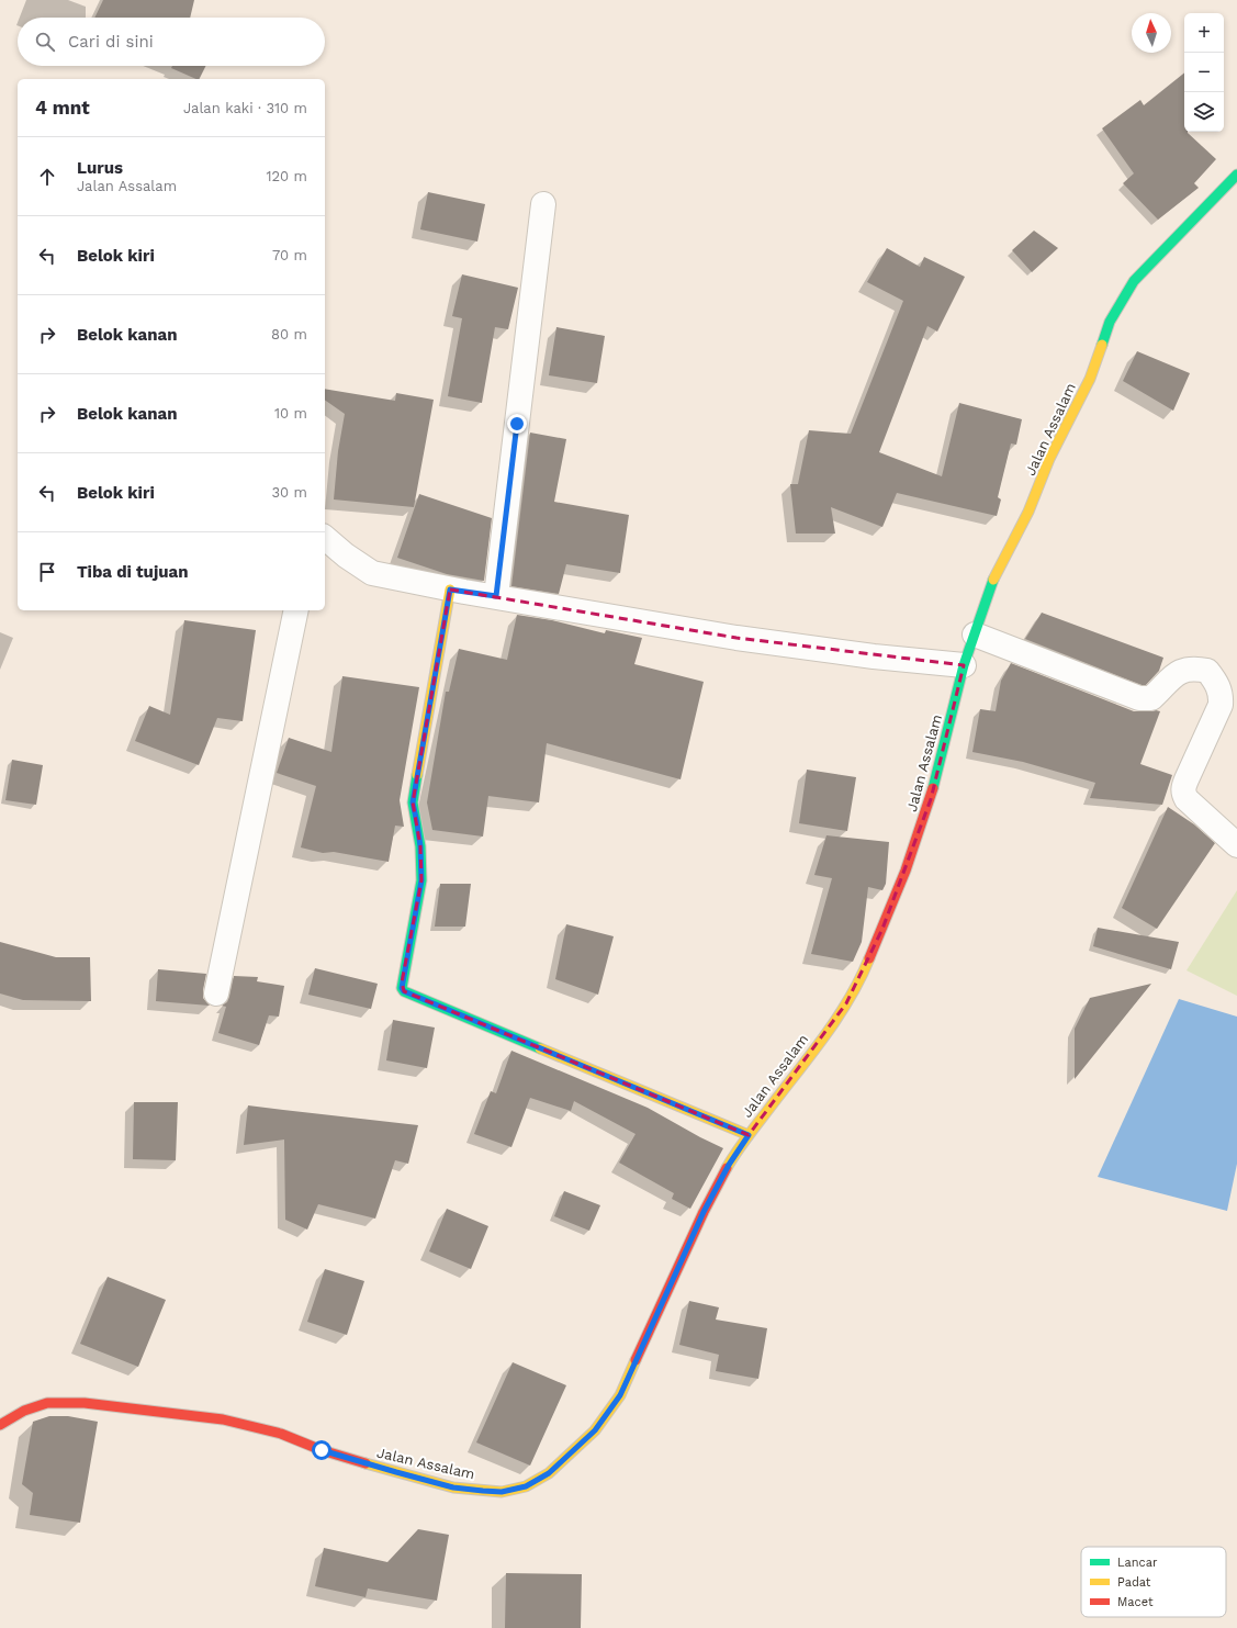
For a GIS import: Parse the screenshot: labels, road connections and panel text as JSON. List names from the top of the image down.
{
  "streets": {
    "street": ["Jalan Assalam"]
  },
  "legend": ["Lancar", "Padat", "Macet"],
  "north": "top",
  "page": {
    "map_buttons": ["+", "−"],
    "search": "Cari di sini",
    "heading": ["4 mnt", "Jalan kaki · 310 m"],
    "list": [
      ["Lurus", "Jalan Assalam", "120 m"],
      ["Belok kiri", "70 m"],
      ["Belok kanan", "80 m"],
      ["Belok kanan", "10 m"],
      ["Belok kiri", "30 m"],
      "Tiba di tujuan"
    ]
  }
}
